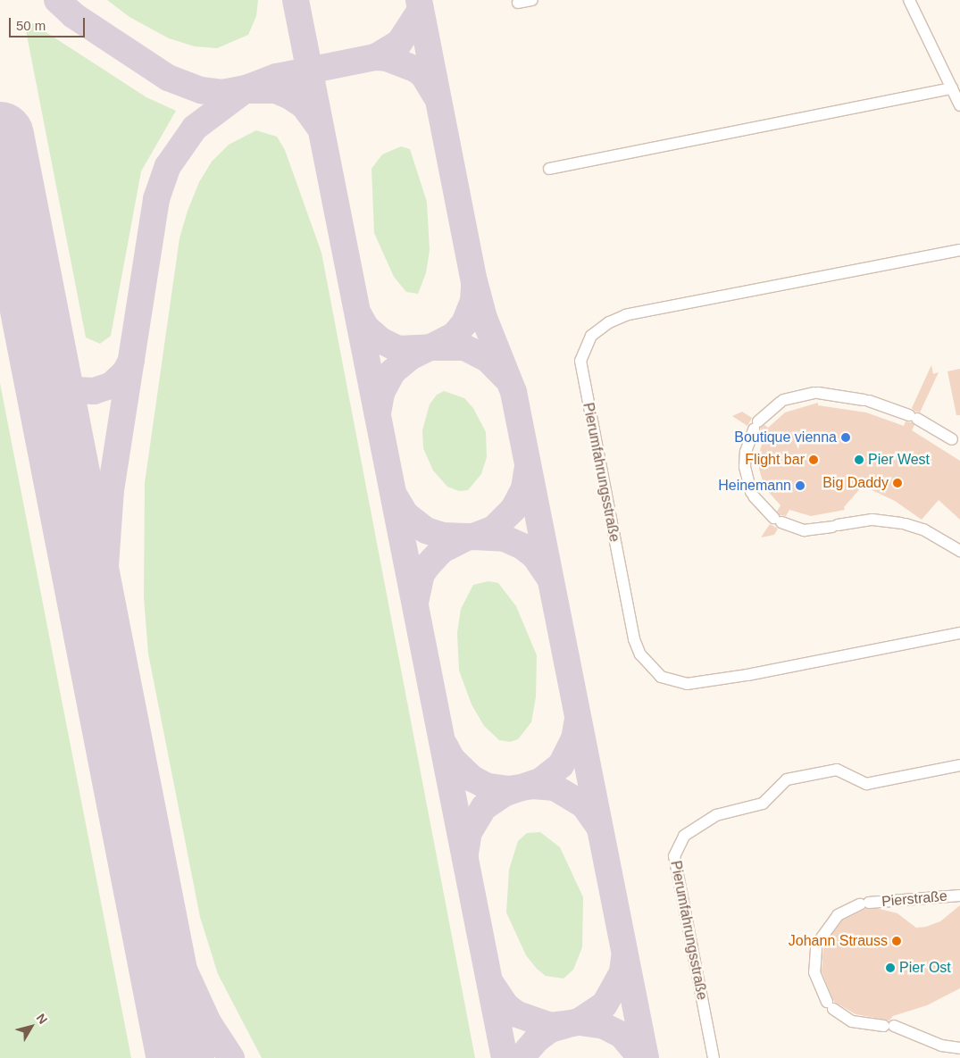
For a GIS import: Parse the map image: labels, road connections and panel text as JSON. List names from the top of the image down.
{
  "streets": {
    "lane": ["Pierumfahrungsstraße", "Pierstraße"]
  },
  "places": [
    "Boutique vienna",
    "Flight bar",
    "Pier West",
    "Big Daddy",
    "Heinemann",
    "Johann Strauss",
    "Pier Ost"
  ],
  "scale_bar": "50 m",
  "north": "top right"
}
